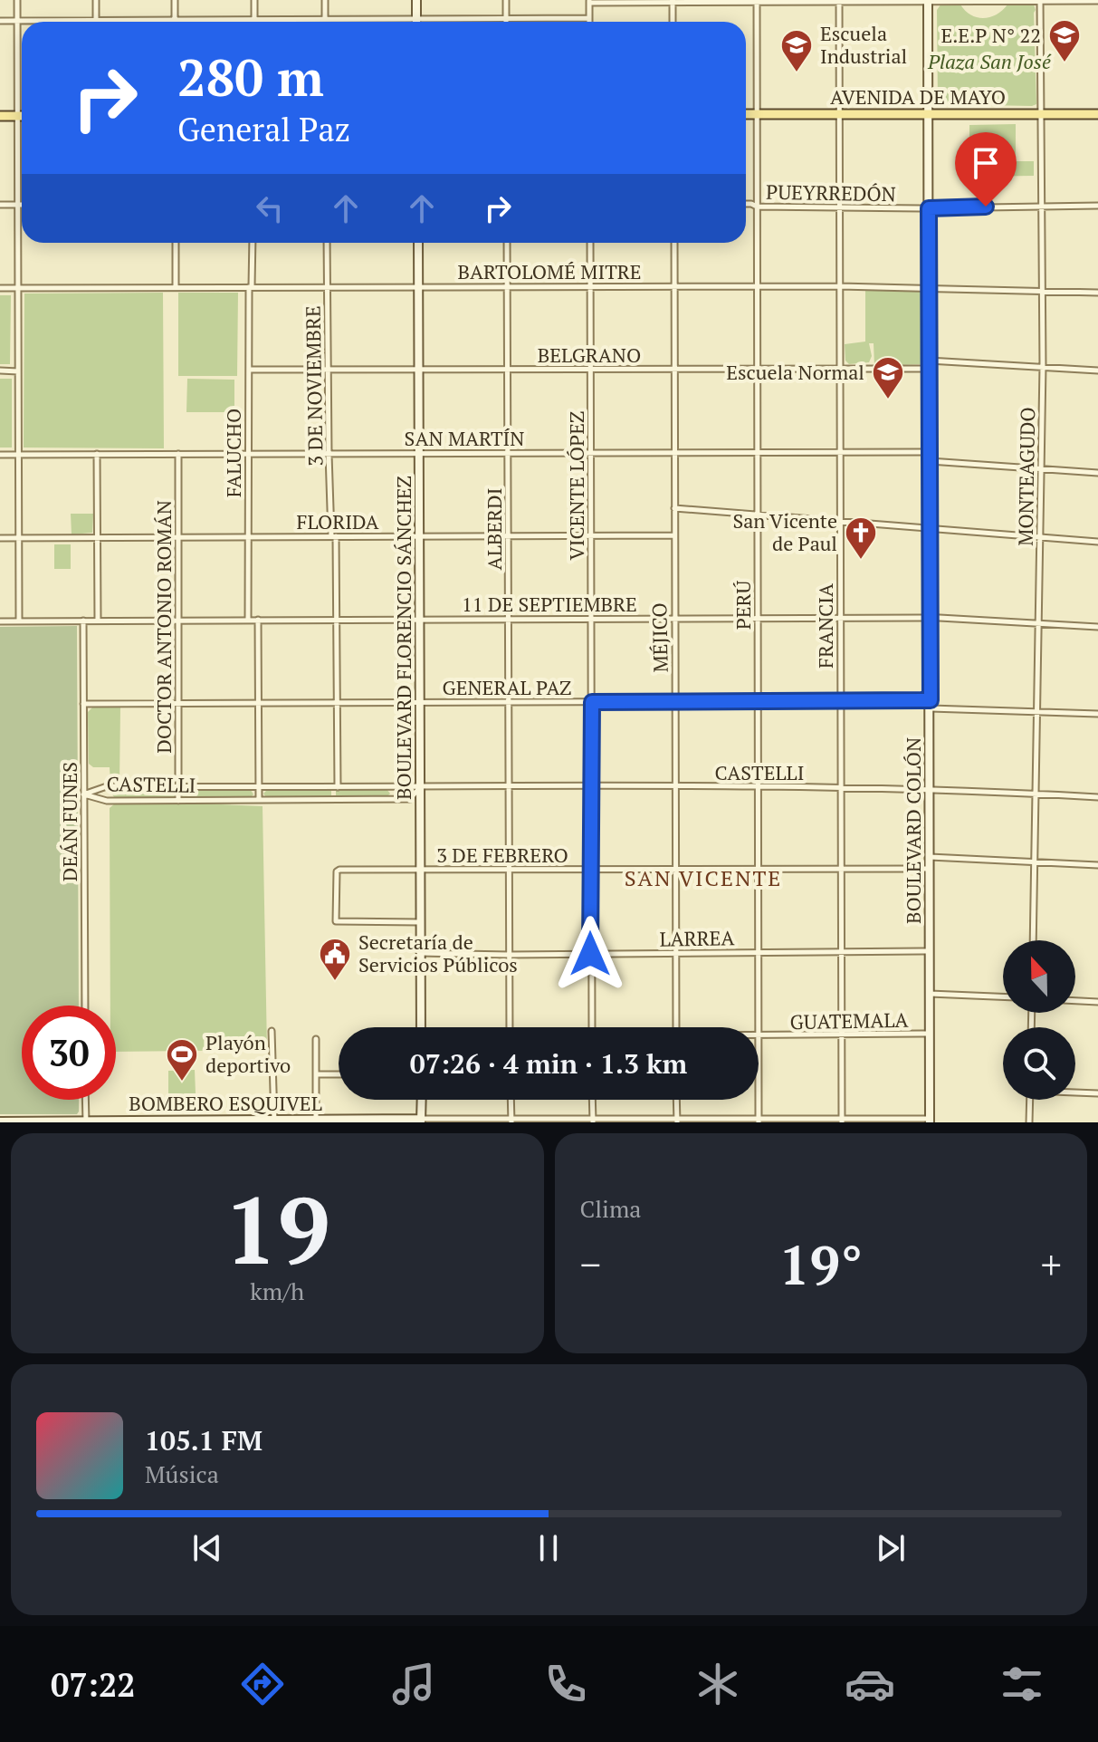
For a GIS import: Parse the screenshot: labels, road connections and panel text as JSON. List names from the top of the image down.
{
  "streets": {
    "main road": [
      "AVENIDA DE MAYO",
      "BOULEVARD FLORENCIO SÁNCHEZ",
      "BOULEVARD COLÓN",
      "BOMBERO ESQUIVEL"
    ],
    "street": [
      "PUEYRREDÓN",
      "BARTOLOMÉ MITRE",
      "BELGRANO",
      "3 DE NOVIEMBRE",
      "SAN MARTÍN",
      "FALUCHO",
      "MONTEAGUDO",
      "VICENTE LÓPEZ",
      "FLORIDA",
      "ALBERDI",
      "11 DE SEPTIEMBRE",
      "PERÚ",
      "FRANCIA",
      "DOCTOR ANTONIO ROMÁN",
      "MÉJICO",
      "GENERAL PAZ",
      "CASTELLI",
      "DEÁN FUNES",
      "3 DE FEBRERO",
      "LARREA",
      "GUATEMALA"
    ]
  },
  "crossings": [
    ["AVENIDA DE MAYO", "MONTEAGUDO"],
    ["AVENIDA DE MAYO", "PERÚ"],
    ["AVENIDA DE MAYO", "FRANCIA"],
    ["PUEYRREDÓN", "MONTEAGUDO"],
    ["PUEYRREDÓN", "PERÚ"],
    ["PUEYRREDÓN", "FRANCIA"],
    ["BARTOLOMÉ MITRE", "3 DE NOVIEMBRE"],
    ["BARTOLOMÉ MITRE", "FALUCHO"],
    ["BARTOLOMÉ MITRE", "MONTEAGUDO"],
    ["BARTOLOMÉ MITRE", "VICENTE LÓPEZ"],
    ["BARTOLOMÉ MITRE", "ALBERDI"],
    ["BARTOLOMÉ MITRE", "PERÚ"],
    ["BARTOLOMÉ MITRE", "FRANCIA"],
    ["BARTOLOMÉ MITRE", "BOULEVARD FLORENCIO SÁNCHEZ"],
    ["BARTOLOMÉ MITRE", "MÉJICO"],
    ["BELGRANO", "3 DE NOVIEMBRE"],
    ["BELGRANO", "FALUCHO"],
    ["BELGRANO", "MONTEAGUDO"],
    ["BELGRANO", "VICENTE LÓPEZ"],
    ["BELGRANO", "ALBERDI"],
    ["BELGRANO", "PERÚ"],
    ["BELGRANO", "FRANCIA"],
    ["BELGRANO", "BOULEVARD FLORENCIO SÁNCHEZ"],
    ["BELGRANO", "MÉJICO"],
    ["BELGRANO", "BOULEVARD COLÓN"],
    ["3 DE NOVIEMBRE", "SAN MARTÍN"],
    ["3 DE NOVIEMBRE", "FLORIDA"],
    ["3 DE NOVIEMBRE", "11 DE SEPTIEMBRE"],
    ["3 DE NOVIEMBRE", "GENERAL PAZ"],
    ["3 DE NOVIEMBRE", "CASTELLI"],
    ["SAN MARTÍN", "FALUCHO"],
    ["SAN MARTÍN", "MONTEAGUDO"],
    ["SAN MARTÍN", "VICENTE LÓPEZ"],
    ["SAN MARTÍN", "ALBERDI"],
    ["SAN MARTÍN", "PERÚ"],
    ["SAN MARTÍN", "FRANCIA"],
    ["SAN MARTÍN", "DOCTOR ANTONIO ROMÁN"],
    ["SAN MARTÍN", "BOULEVARD FLORENCIO SÁNCHEZ"],
    ["SAN MARTÍN", "MÉJICO"],
    ["SAN MARTÍN", "BOULEVARD COLÓN"],
    ["FALUCHO", "FLORIDA"],
    ["FALUCHO", "11 DE SEPTIEMBRE"],
    ["MONTEAGUDO", "11 DE SEPTIEMBRE"],
    ["MONTEAGUDO", "GENERAL PAZ"],
    ["MONTEAGUDO", "CASTELLI"],
    ["VICENTE LÓPEZ", "FLORIDA"],
    ["VICENTE LÓPEZ", "11 DE SEPTIEMBRE"],
    ["VICENTE LÓPEZ", "GENERAL PAZ"],
    ["VICENTE LÓPEZ", "CASTELLI"],
    ["VICENTE LÓPEZ", "3 DE FEBRERO"],
    ["VICENTE LÓPEZ", "LARREA"],
    ["FLORIDA", "ALBERDI"],
    ["FLORIDA", "DOCTOR ANTONIO ROMÁN"],
    ["FLORIDA", "BOULEVARD FLORENCIO SÁNCHEZ"],
    ["FLORIDA", "MÉJICO"],
    ["ALBERDI", "11 DE SEPTIEMBRE"],
    ["ALBERDI", "GENERAL PAZ"],
    ["ALBERDI", "CASTELLI"],
    ["ALBERDI", "3 DE FEBRERO"],
    ["ALBERDI", "LARREA"],
    ["11 DE SEPTIEMBRE", "PERÚ"],
    ["11 DE SEPTIEMBRE", "FRANCIA"],
    ["11 DE SEPTIEMBRE", "DOCTOR ANTONIO ROMÁN"],
    ["11 DE SEPTIEMBRE", "BOULEVARD FLORENCIO SÁNCHEZ"],
    ["11 DE SEPTIEMBRE", "MÉJICO"],
    ["11 DE SEPTIEMBRE", "DEÁN FUNES"],
    ["11 DE SEPTIEMBRE", "BOULEVARD COLÓN"],
    ["PERÚ", "GENERAL PAZ"],
    ["PERÚ", "CASTELLI"],
    ["PERÚ", "3 DE FEBRERO"],
    ["PERÚ", "LARREA"],
    ["PERÚ", "BOMBERO ESQUIVEL"],
    ["FRANCIA", "GENERAL PAZ"],
    ["FRANCIA", "CASTELLI"],
    ["FRANCIA", "3 DE FEBRERO"],
    ["FRANCIA", "LARREA"],
    ["FRANCIA", "GUATEMALA"],
    ["FRANCIA", "BOMBERO ESQUIVEL"],
    ["DOCTOR ANTONIO ROMÁN", "GENERAL PAZ"],
    ["DOCTOR ANTONIO ROMÁN", "CASTELLI"],
    ["BOULEVARD FLORENCIO SÁNCHEZ", "GENERAL PAZ"],
    ["BOULEVARD FLORENCIO SÁNCHEZ", "CASTELLI"],
    ["BOULEVARD FLORENCIO SÁNCHEZ", "3 DE FEBRERO"],
    ["BOULEVARD FLORENCIO SÁNCHEZ", "LARREA"],
    ["MÉJICO", "GENERAL PAZ"],
    ["MÉJICO", "CASTELLI"],
    ["MÉJICO", "3 DE FEBRERO"],
    ["MÉJICO", "LARREA"],
    ["GENERAL PAZ", "DEÁN FUNES"],
    ["GENERAL PAZ", "BOULEVARD COLÓN"],
    ["CASTELLI", "DEÁN FUNES"],
    ["CASTELLI", "BOULEVARD COLÓN"],
    ["BOULEVARD COLÓN", "3 DE FEBRERO"],
    ["BOULEVARD COLÓN", "LARREA"],
    ["BOULEVARD COLÓN", "GUATEMALA"],
    ["BOULEVARD COLÓN", "BOMBERO ESQUIVEL"]
  ],
  "districts": ["SAN VICENTE"],
  "parks": ["Plaza San José"],
  "places": {
    "school or university": ["E.E.P N° 22", "Escuela Industrial", "Escuela Normal"],
    "church": ["San Vicente de Paul"],
    "public building": ["Secretaría de Servicios Públicos"],
    "sports": ["Playón deportivo"]
  },
  "north": "top",
  "page": {
    "turn": ["280 m", "General Paz"],
    "limit": "30",
    "trip": "07:26 · 4 min · 1.3 km",
    "tile": [
      ["19", "km/h"],
      "Clima"
    ],
    "heat": ["−", "19°", "+"],
    "song": ["105.1 FM", "Música"],
    "tabs": "07:22"
  }
}
